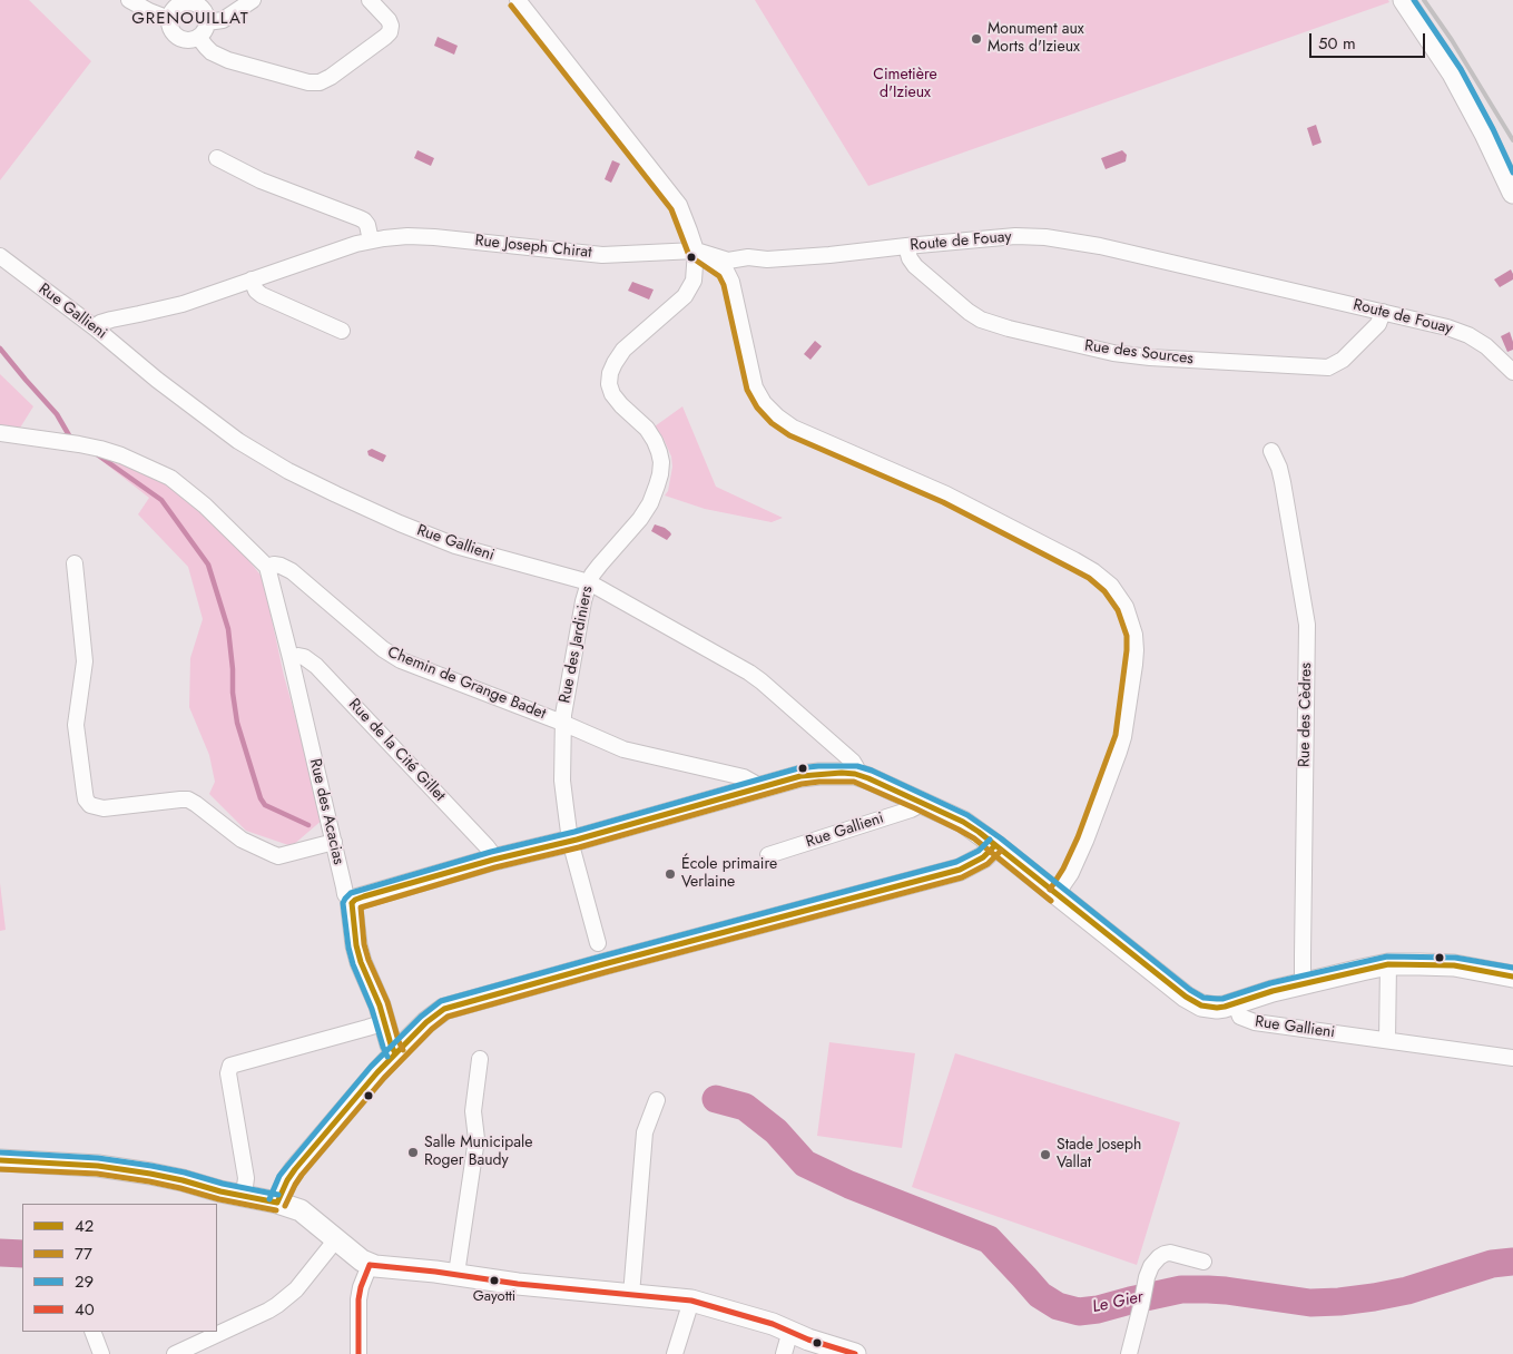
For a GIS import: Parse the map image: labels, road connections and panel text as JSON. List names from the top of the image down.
{
  "streets": {
    "main road": ["Rue Gallieni", "Rue des Acacias"],
    "street": [
      "Route de Fouay",
      "Rue Joseph Chirat",
      "Rue des Sources",
      "Rue des Jardiniers",
      "Chemin de Grange Badet",
      "Rue des Cèdres",
      "Rue de la Cité Gillet"
    ]
  },
  "crossings": [
    ["Route de Fouay", "Rue Joseph Chirat"],
    ["Route de Fouay", "Rue des Sources"],
    ["Route de Fouay", "Rue des Jardiniers"],
    ["Rue Joseph Chirat", "Rue Gallieni"],
    ["Rue Joseph Chirat", "Rue des Jardiniers"],
    ["Rue Gallieni", "Rue des Jardiniers"],
    ["Rue des Jardiniers", "Chemin de Grange Badet"],
    ["Chemin de Grange Badet", "Rue des Acacias"],
    ["Rue de la Cité Gillet", "Rue des Acacias"]
  ],
  "districts": ["GRENOUILLAT"],
  "water": ["Le Gier"],
  "parks": ["Cimetière d'Izieux"],
  "places": [
    "Monument aux Morts d'Izieux",
    "École primaire Verlaine",
    "Salle Municipale Roger Baudy",
    "Stade Joseph Vallat",
    "Gayotti"
  ],
  "lines": [
    "transit line 29",
    "transit line 77",
    "transit line 42",
    "transit line 40"
  ],
  "legend": [
    "42",
    "77",
    "29",
    "40"
  ],
  "scale_bar": "50 m"
}
